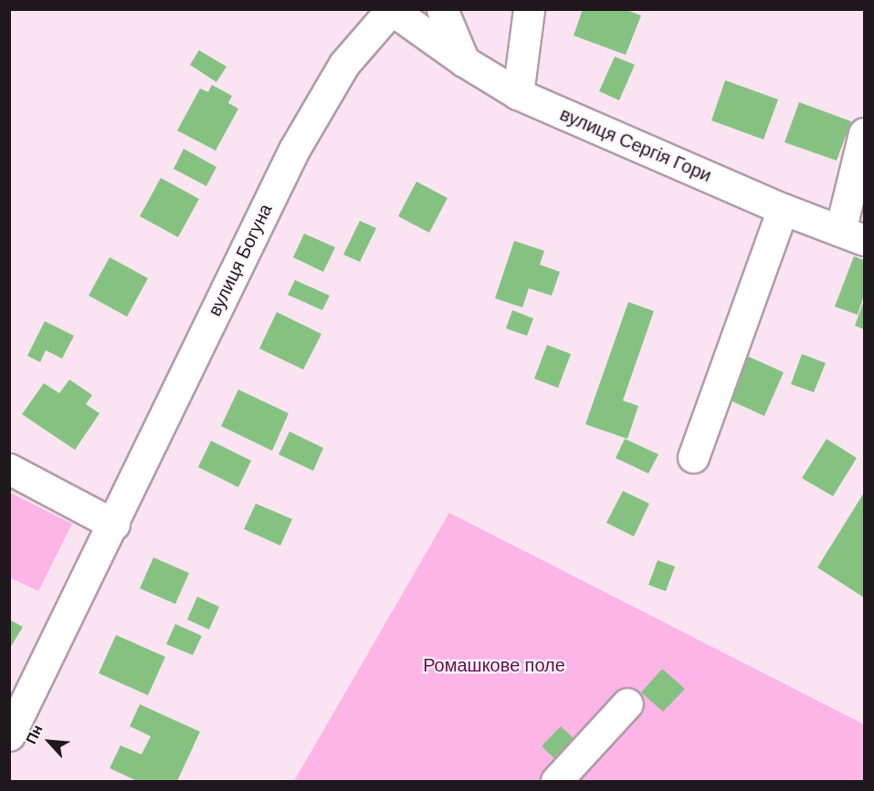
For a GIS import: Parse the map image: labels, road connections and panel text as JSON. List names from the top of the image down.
{
  "streets": {
    "street": ["вулиця Сергія Гори", "вулиця Богуна"]
  },
  "crossings": [
    ["вулиця Сергія Гори", "вулиця Богуна"]
  ],
  "parks": ["Ромашкове поле"],
  "north": "top left"
}
